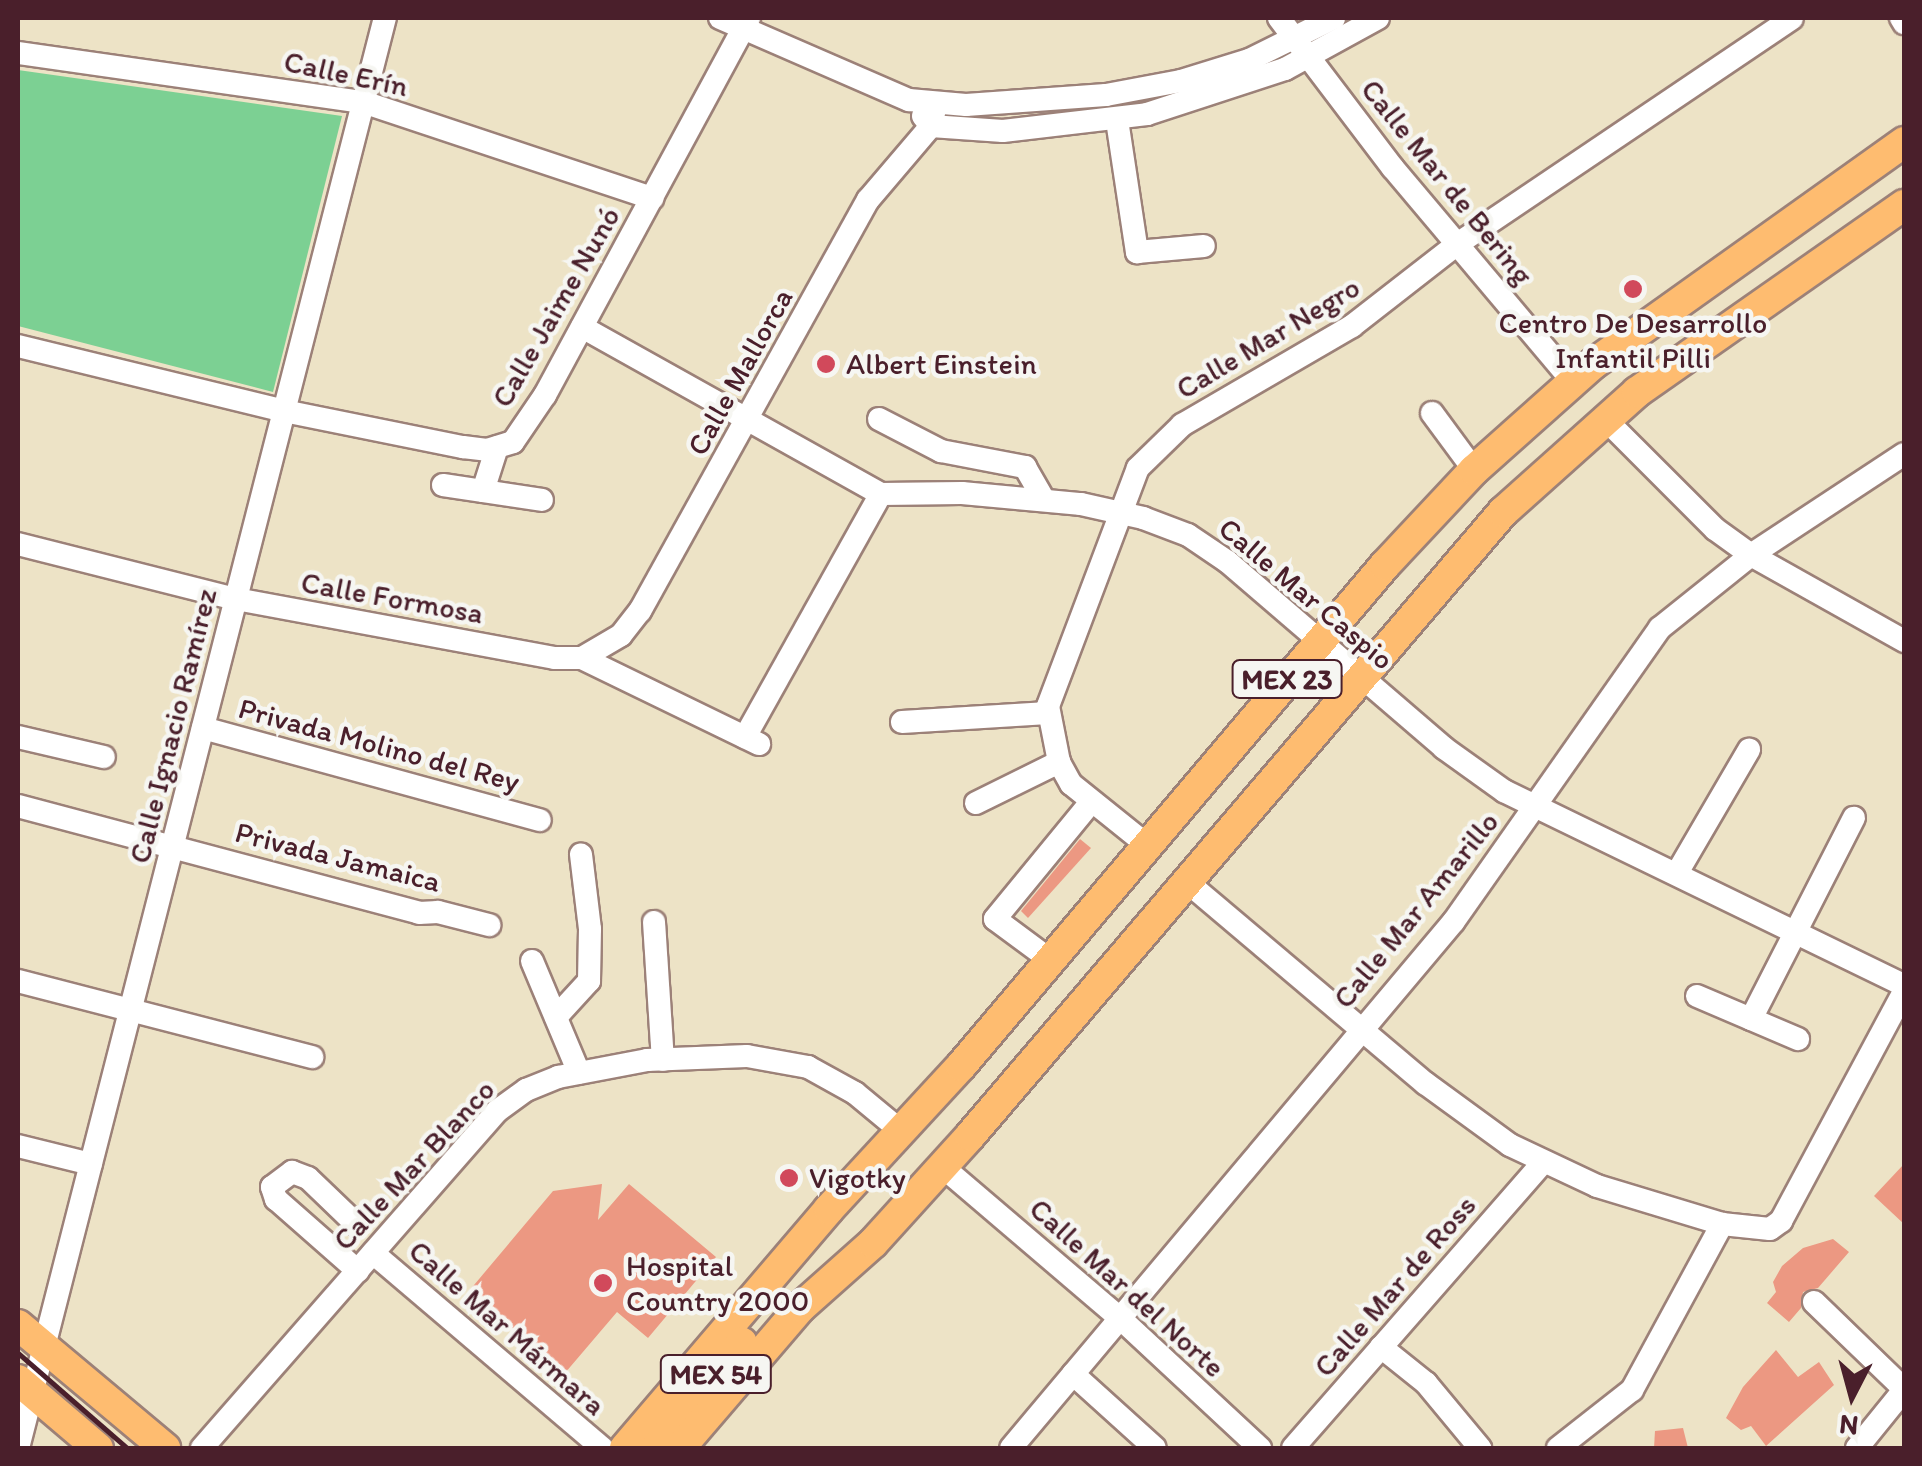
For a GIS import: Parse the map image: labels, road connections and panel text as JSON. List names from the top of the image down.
{
  "streets": {
    "main road": ["MEX 23", "MEX 54"],
    "street": [
      "Calle Erín",
      "Calle Mar de Bering",
      "Calle Jaime Nunó",
      "Calle Mar Negro",
      "Calle Mallorca",
      "Calle Mar Caspio",
      "Calle Formosa",
      "Calle Ignacio Ramírez",
      "Privada Molino del Rey",
      "Privada Jamaica",
      "Calle Mar Amarillo",
      "Calle Mar Blanco",
      "Calle Mar de Ross",
      "Calle Mar del Norte",
      "Calle Mar Mármara"
    ]
  },
  "crossings": [
    ["Calle Erín", "Calle Jaime Nunó"],
    ["Calle Erín", "Calle Ignacio Ramírez"],
    ["Calle Mar de Bering", "Calle Mar Negro"],
    ["Calle Mar de Bering", "MEX 23"],
    ["Calle Jaime Nunó", "Calle Mar Caspio"],
    ["Calle Jaime Nunó", "Calle Ignacio Ramírez"],
    ["Calle Mar Negro", "Calle Mar Caspio"],
    ["Calle Mar Negro", "MEX 23"],
    ["Calle Mallorca", "Calle Mar Caspio"],
    ["Calle Mallorca", "Calle Formosa"],
    ["Calle Mar Caspio", "Calle Formosa"],
    ["Calle Mar Caspio", "MEX 23"],
    ["Calle Mar Caspio", "Calle Mar Amarillo"],
    ["Calle Formosa", "Calle Ignacio Ramírez"],
    ["MEX 23", "Calle Mar Blanco"],
    ["MEX 23", "Calle Mar del Norte"],
    ["MEX 23", "MEX 54"],
    ["Calle Ignacio Ramírez", "Privada Molino del Rey"],
    ["Calle Ignacio Ramírez", "Privada Jamaica"],
    ["Calle Mar Amarillo", "Calle Mar del Norte"],
    ["Calle Mar Blanco", "Calle Mar Mármara"]
  ],
  "places": [
    "Centro De Desarrollo Infantil Pilli",
    "Albert Einstein",
    "Vigotky",
    "Hospital Country 2000"
  ],
  "north": "bottom"
}
